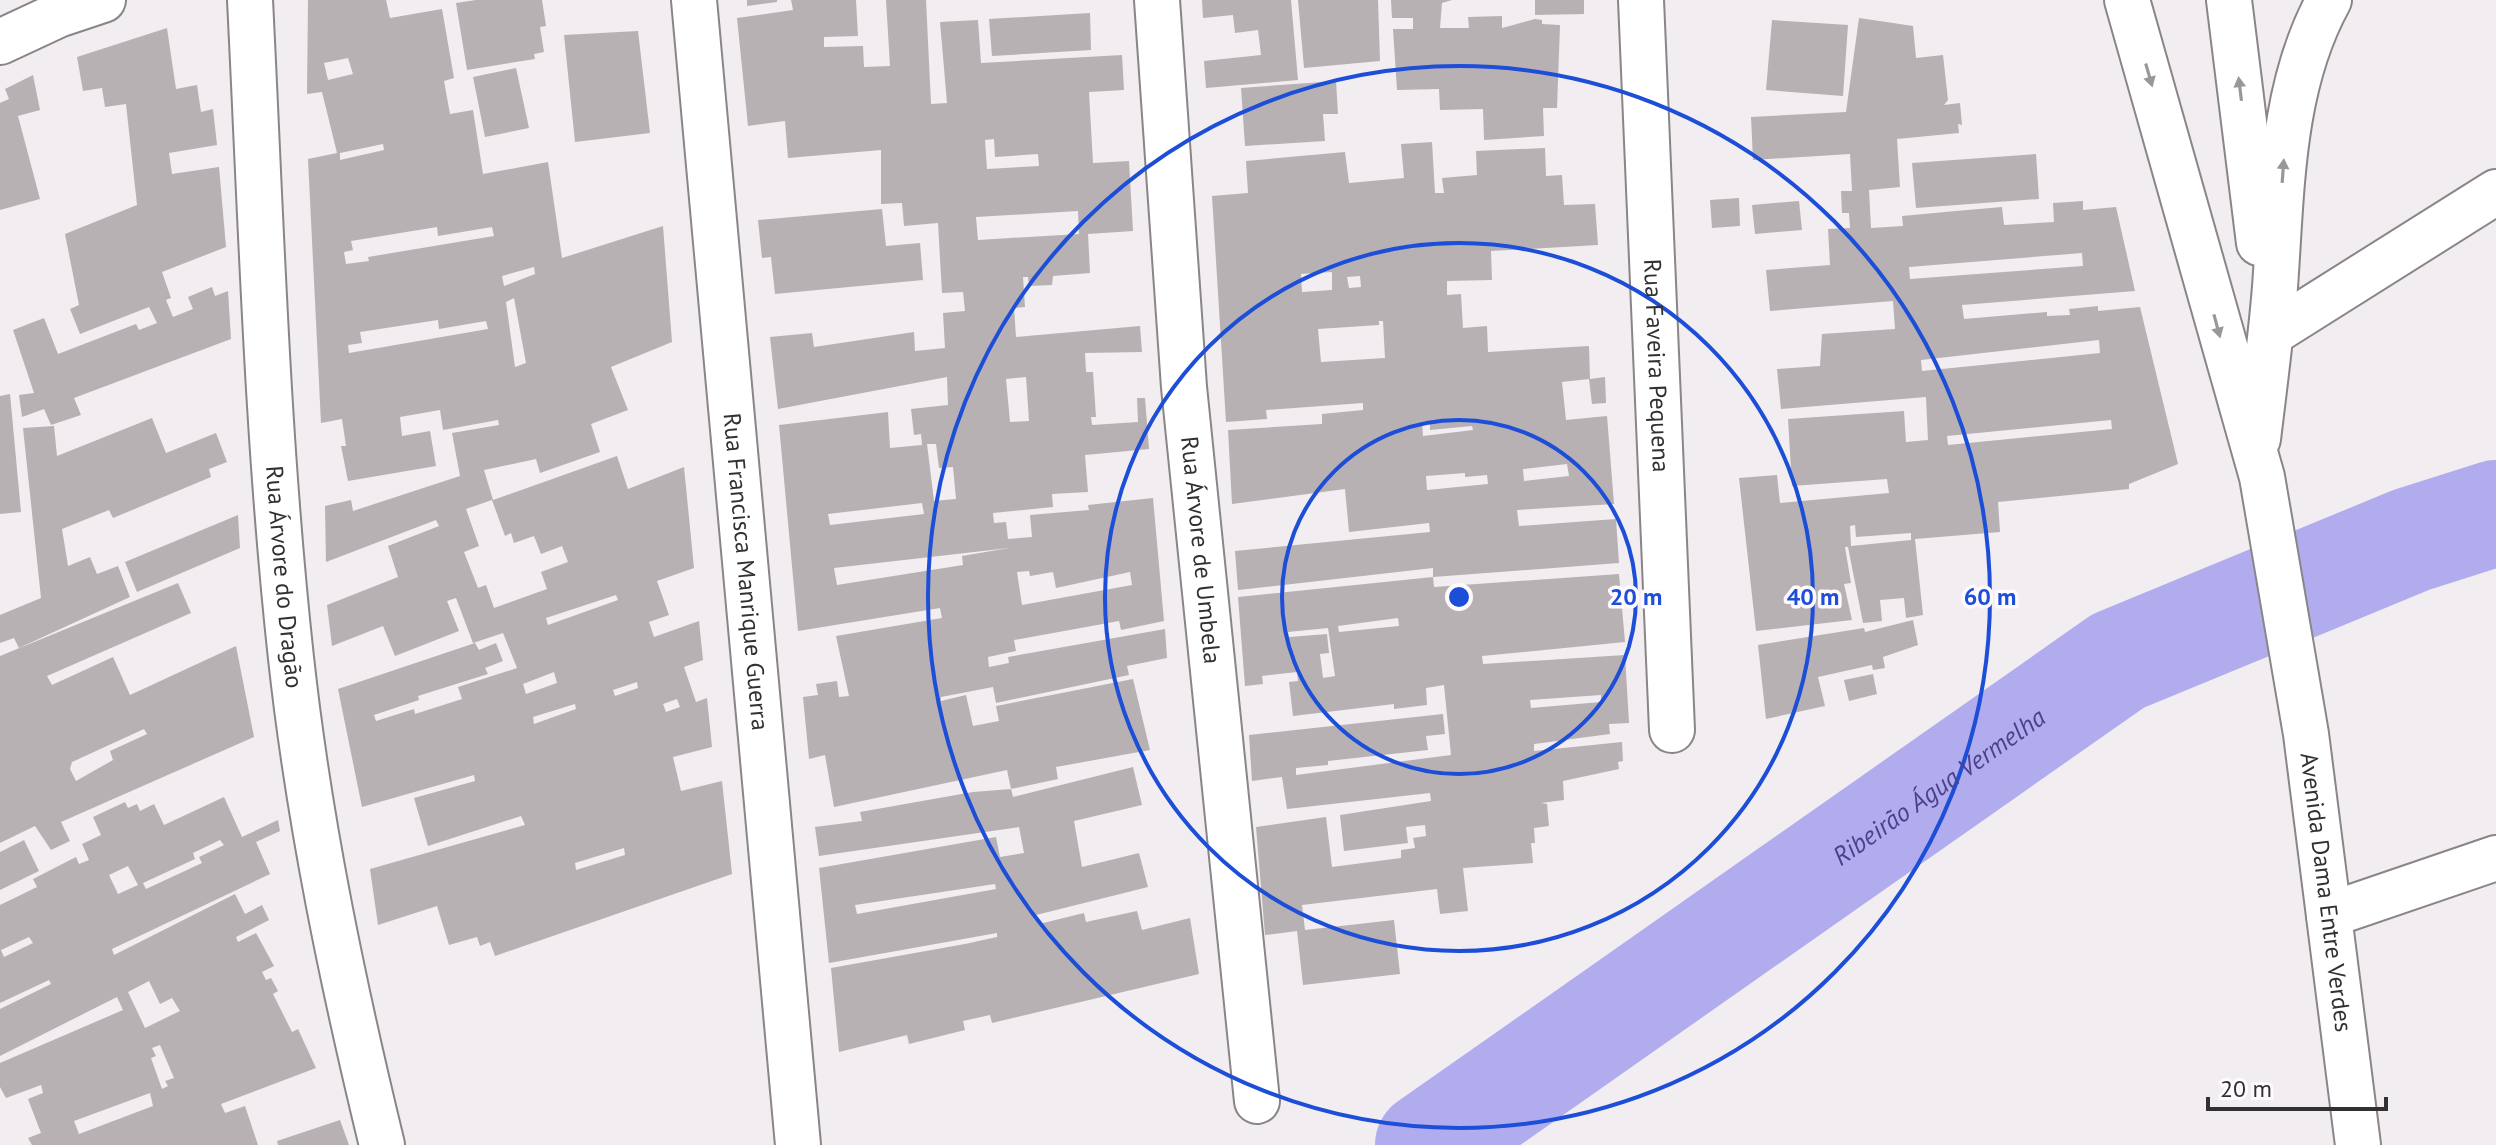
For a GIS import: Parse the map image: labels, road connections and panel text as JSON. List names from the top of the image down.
{
  "streets": {
    "street": [
      "Rua Faveira Pequena",
      "Rua Árvore de Umbela",
      "Rua Francisca Manrique Guerra",
      "Rua Árvore do Dragão",
      "Avenida Dama Entre Verdes"
    ]
  },
  "water": ["Ribeirão Água Vermelha"],
  "scale_bar": "20 m",
  "rings": ["20 m", "40 m", "60 m"]
}
